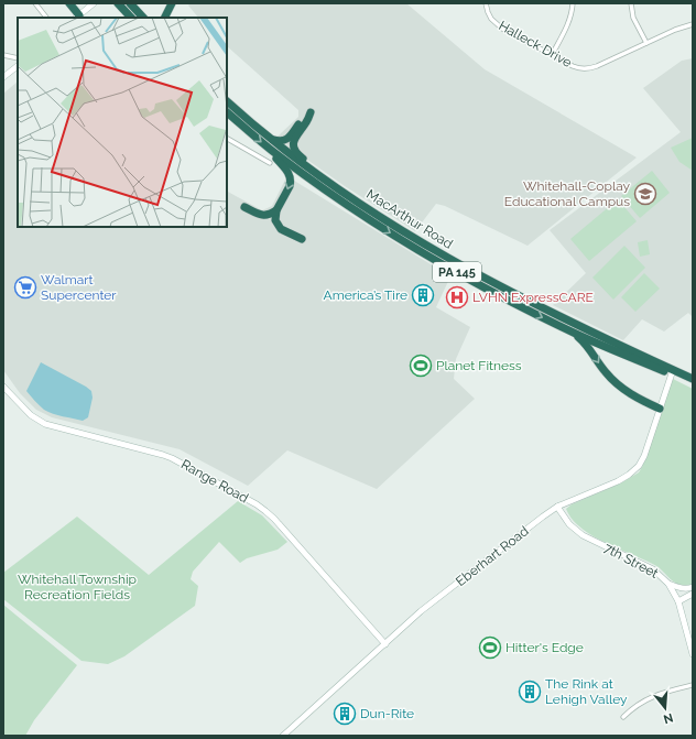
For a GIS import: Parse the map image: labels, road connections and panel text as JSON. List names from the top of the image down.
{
  "streets": {
    "highway": ["MacArthur Road", "PA 145"],
    "street": [
      "Halleck Drive",
      "Range Road",
      "Eberhart Road",
      "7th Street"
    ]
  },
  "crossings": [
    ["MacArthur Road", "Eberhart Road"],
    ["Range Road", "Eberhart Road"],
    ["Eberhart Road", "7th Street"]
  ],
  "parks": ["Whitehall Township Recreation Fields"],
  "places": {
    "school or university": ["Whitehall-Coplay Educational Campus"],
    "supermarket": ["Walmart Supercenter"],
    "building": ["America’s Tire", "The Rink at Lehigh Valley", "Dun-Rite"],
    "hospital": ["LVHN ExpressCARE"],
    "sports": ["Planet Fitness", "Hitter's Edge"]
  },
  "north": "bottom"
}
